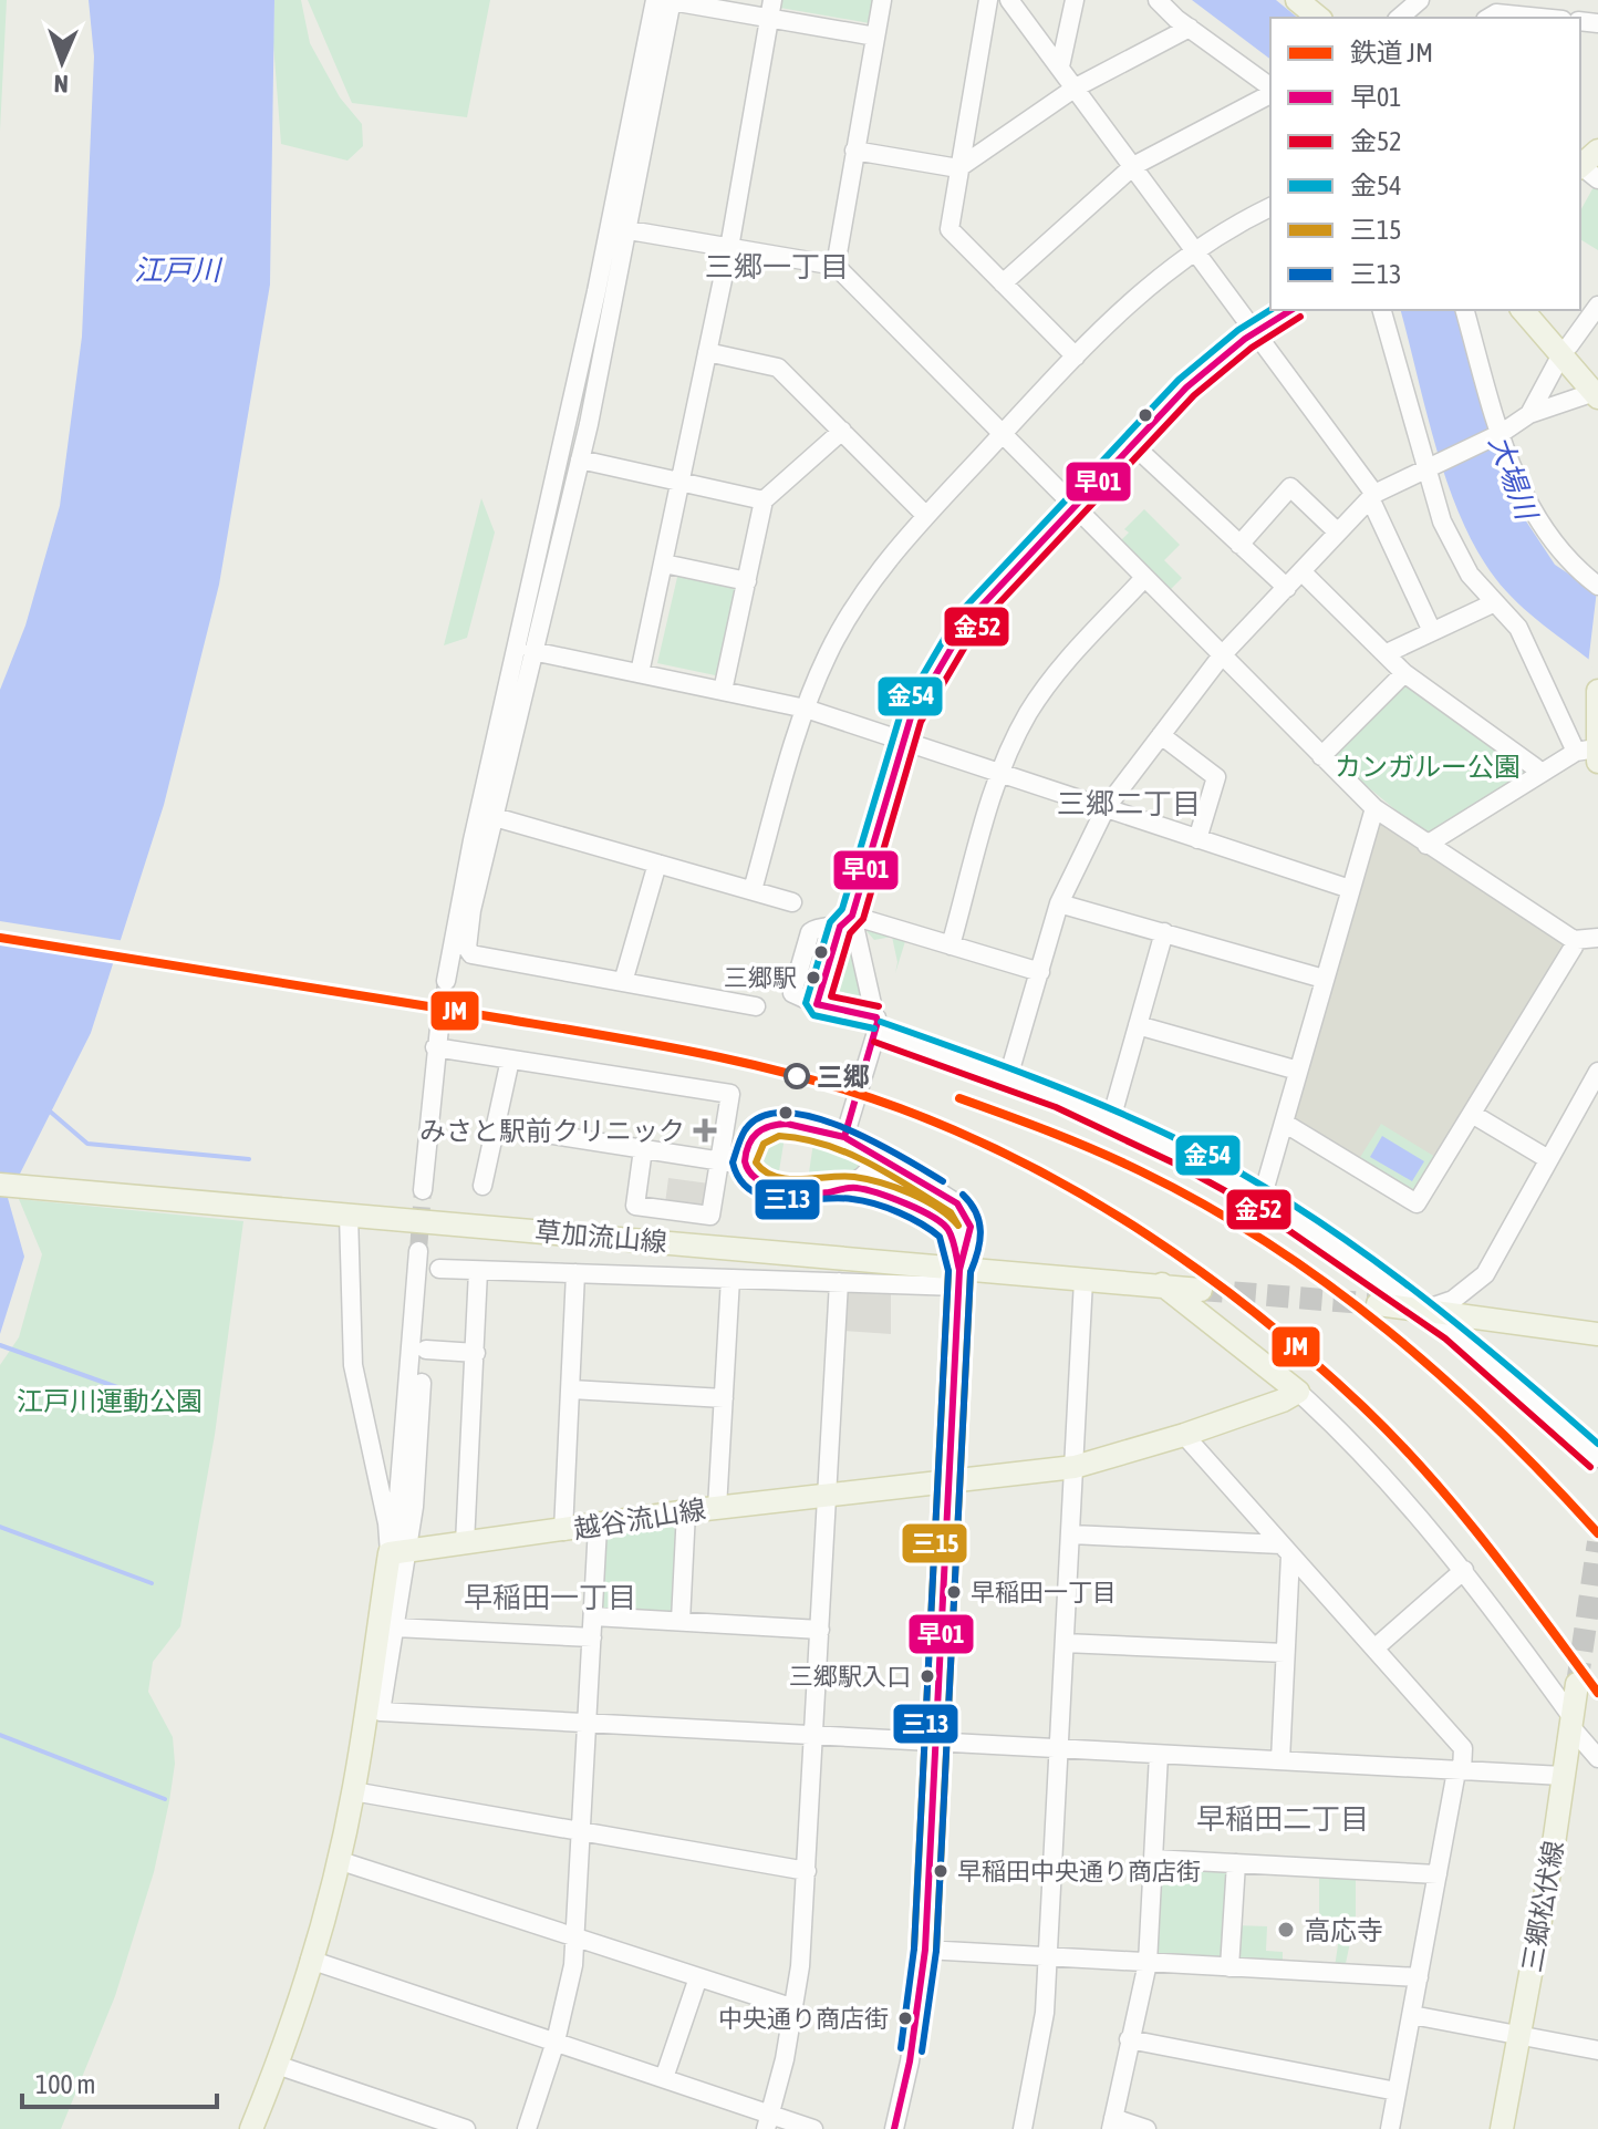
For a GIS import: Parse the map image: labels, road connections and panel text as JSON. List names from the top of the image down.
{
  "streets": {
    "main road": ["草加流山線", "越谷流山線", "三郷松伏線"]
  },
  "districts": [
    "三郷一丁目",
    "三郷二丁目",
    "早稲田一丁目",
    "早稲田二丁目"
  ],
  "water": ["江戸川", "大場川"],
  "parks": ["カンガルー公園", "江戸川運動公園"],
  "places": {
    "other": [
      "三郷駅",
      "三郷",
      "早稲田一丁目",
      "三郷駅入口",
      "早稲田中央通り商店街",
      "高応寺",
      "中央通り商店街"
    ],
    "health": ["みさと駅前クリニック"]
  },
  "lines": [
    "transit line 金54",
    "transit line 早01",
    "transit line 金52",
    "rail line JM",
    "transit line 三13",
    "transit line 三15"
  ],
  "legend": [
    "鉄道 JM",
    "早01",
    "金52",
    "金54",
    "三15",
    "三13"
  ],
  "scale_bar": "100 m",
  "north": "bottom"
}
